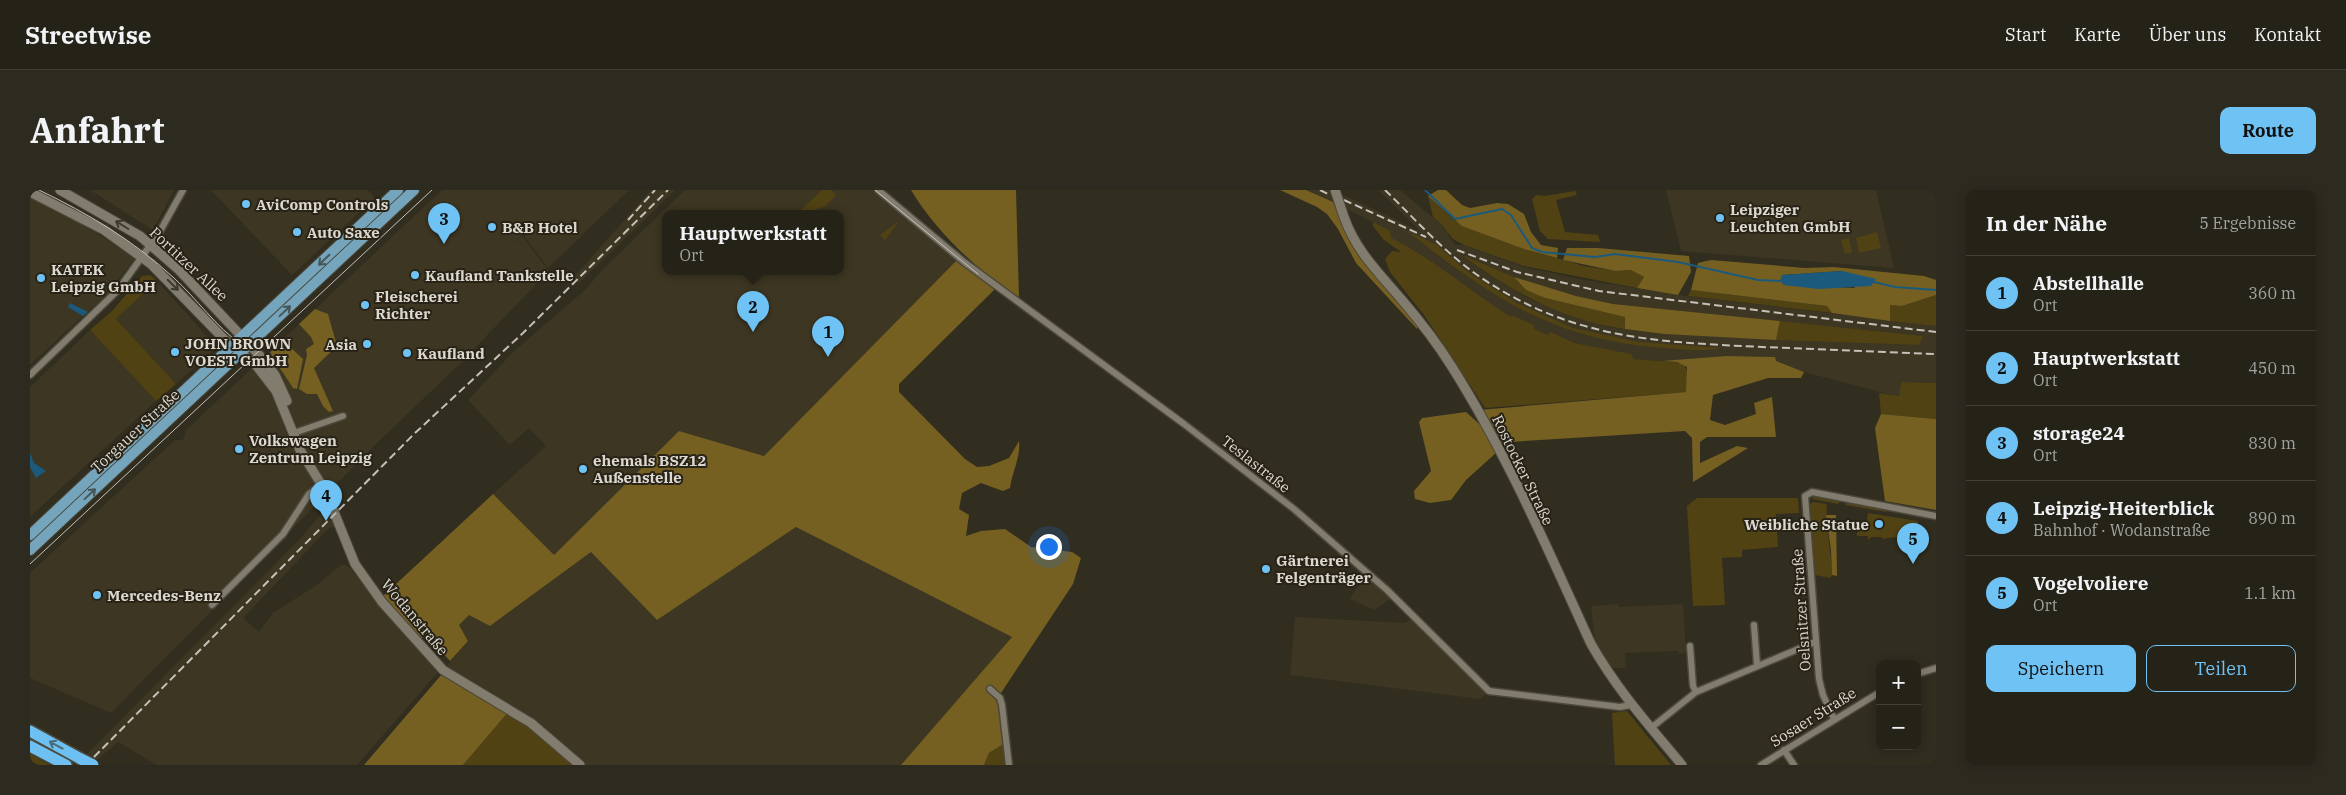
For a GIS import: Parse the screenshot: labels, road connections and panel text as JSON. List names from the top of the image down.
{
  "streets": {
    "main road": [
      "Portitzer Allee",
      "Torgauer Straße",
      "Rostocker Straße",
      "Wodanstraße"
    ],
    "street": ["Teslastraße", "Oelsnitzer Straße", "Sosaer Straße"]
  },
  "crossings": [
    ["Portitzer Allee", "Torgauer Straße"],
    ["Portitzer Allee", "Wodanstraße"],
    ["Torgauer Straße", "Wodanstraße"],
    ["Teslastraße", "Rostocker Straße"],
    ["Oelsnitzer Straße", "Sosaer Straße"]
  ],
  "places": [
    "AviComp Controls",
    "Leipziger Leuchten GmbH",
    "B&B Hotel",
    "Auto Saxe",
    "Kaufland Tankstelle",
    "KATEK Leipzig GmbH",
    "Fleischerei Richter",
    "Asia",
    "JOHN BROWN VOEST GmbH",
    "Kaufland",
    "Volkswagen Zentrum Leipzig",
    "ehemals BSZ12 Außenstelle",
    "Weibliche Statue",
    "Gärtnerei Felgenträger",
    "Mercedes-Benz"
  ],
  "page": {
    "header": "Streetwise",
    "nav": [
      "Start",
      "Karte",
      "Über uns",
      "Kontakt"
    ],
    "title": "Anfahrt",
    "buttons": [
      "Route",
      ["Speichern", "Teilen"]
    ],
    "heading": ["In der Nähe", "5 Ergebnisse"],
    "pins": [
      "3",
      "2",
      "1",
      "4",
      "5"
    ],
    "popup": ["Hauptwerkstatt", "Ort"],
    "list": [
      {
        "mark": "1",
        "name": "Abstellhalle",
        "note": "Ort",
        "value": "360 m"
      },
      {
        "mark": "2",
        "name": "Hauptwerkstatt",
        "note": "Ort",
        "value": "450 m"
      },
      {
        "mark": "3",
        "name": "storage24",
        "note": "Ort",
        "value": "830 m"
      },
      {
        "mark": "4",
        "name": "Leipzig-Heiterblick",
        "note": "Bahnhof · Wodanstraße",
        "value": "890 m"
      },
      {
        "mark": "5",
        "name": "Vogelvoliere",
        "note": "Ort",
        "value": "1.1 km"
      }
    ],
    "map_buttons": ["+", "−"]
  }
}
